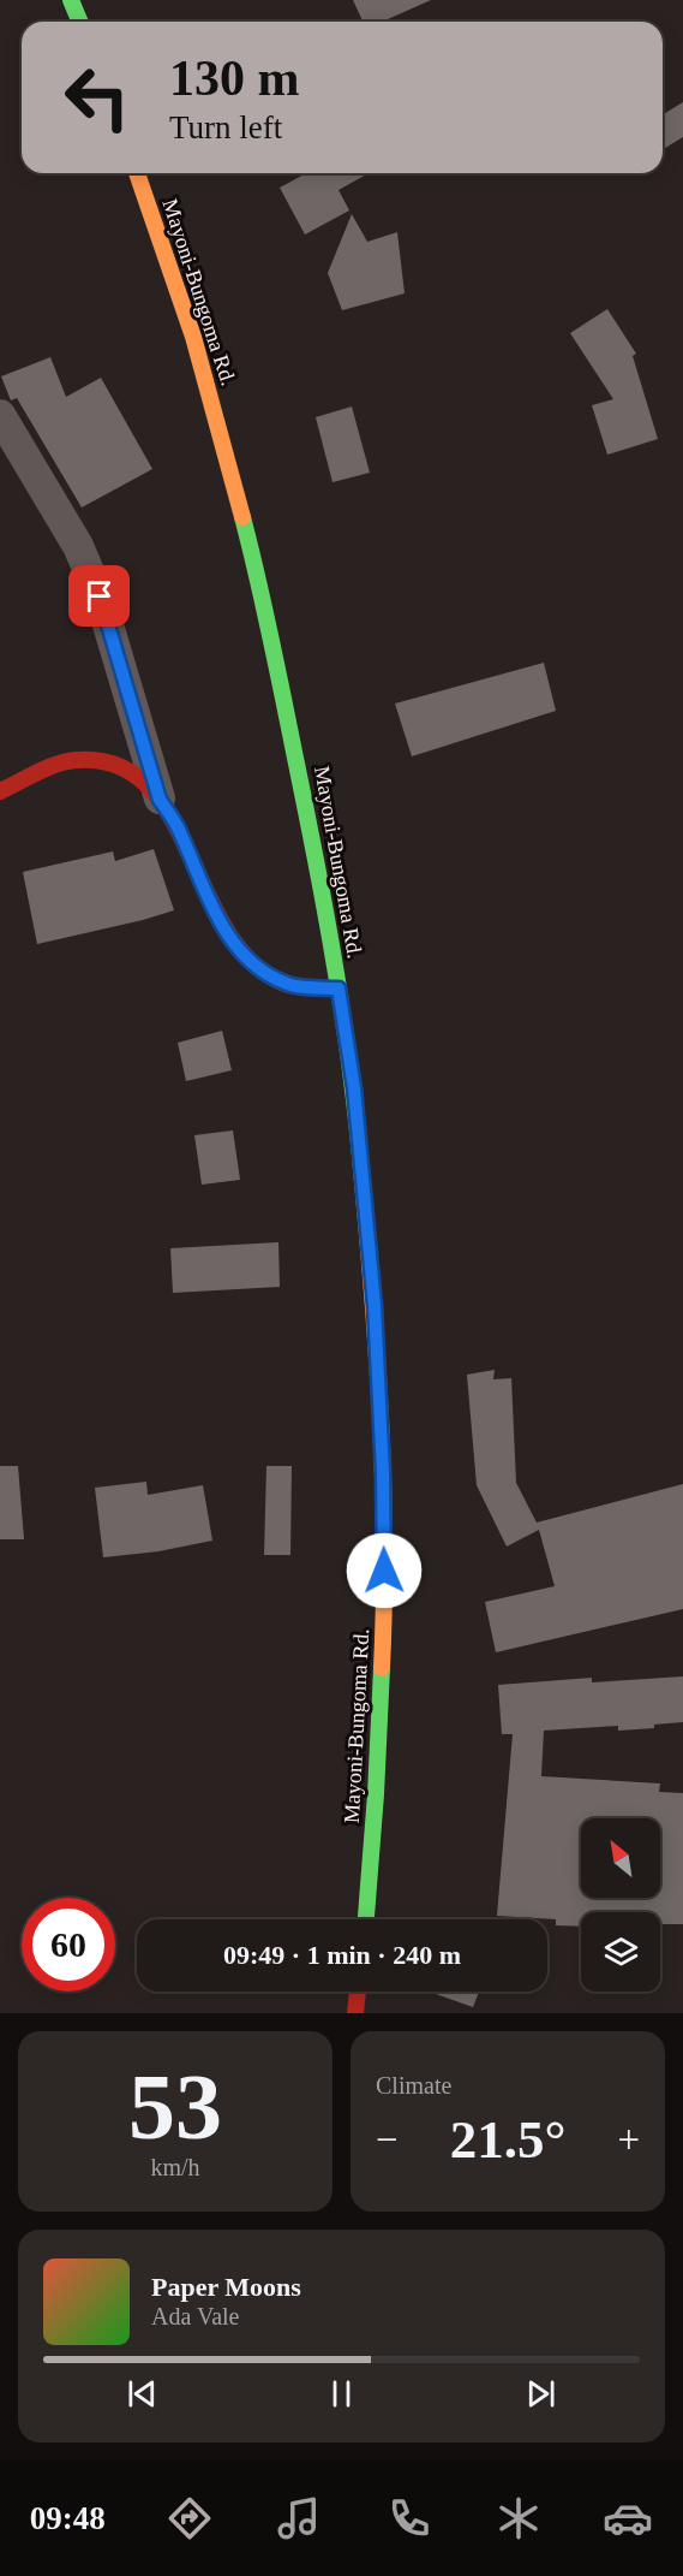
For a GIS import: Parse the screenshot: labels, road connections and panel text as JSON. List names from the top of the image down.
{
  "streets": {
    "main road": ["Mayoni-Bungoma Rd."]
  },
  "north": "top left",
  "page": {
    "turn": ["130 m", "Turn left"],
    "limit": "60",
    "trip": "09:49 · 1 min · 240 m",
    "tile": [
      ["53", "km/h"],
      "Climate"
    ],
    "heat": ["−", "21.5°", "+"],
    "song": ["Paper Moons", "Ada Vale"],
    "tabs": "09:48"
  }
}
